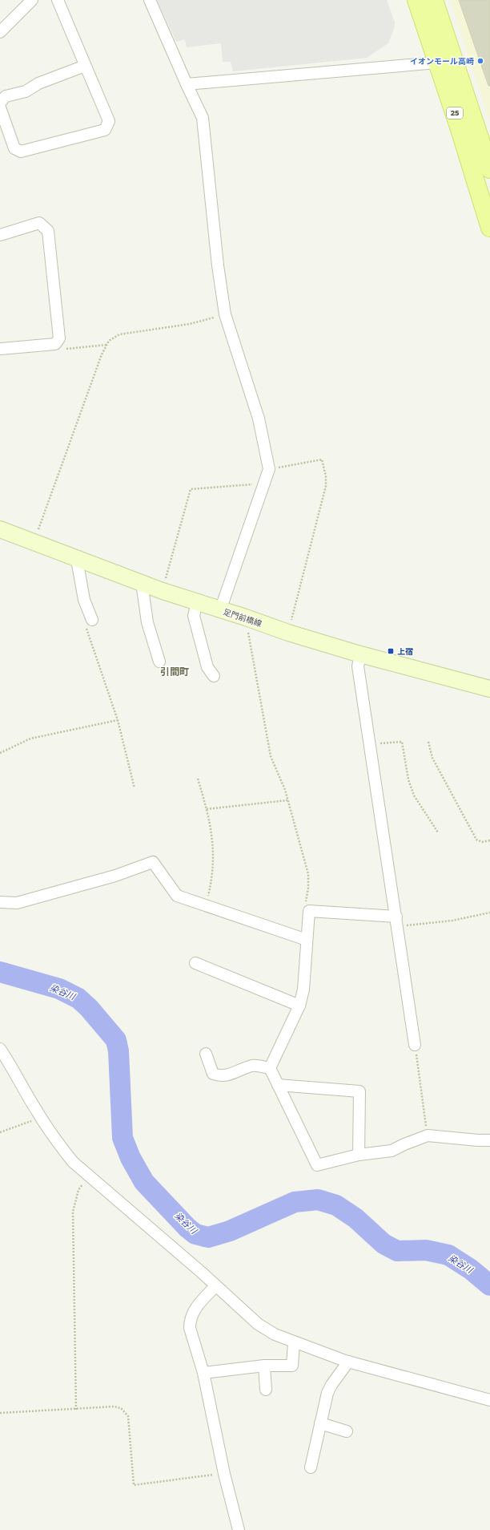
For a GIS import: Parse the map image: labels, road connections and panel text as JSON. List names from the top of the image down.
{
  "streets": {
    "main road": ["25", "足門前橋線"]
  },
  "districts": ["引間町"],
  "water": ["染谷川"],
  "places": {
    "other": ["イオンモール高崎"],
    "transit": ["上宿"]
  }
}
